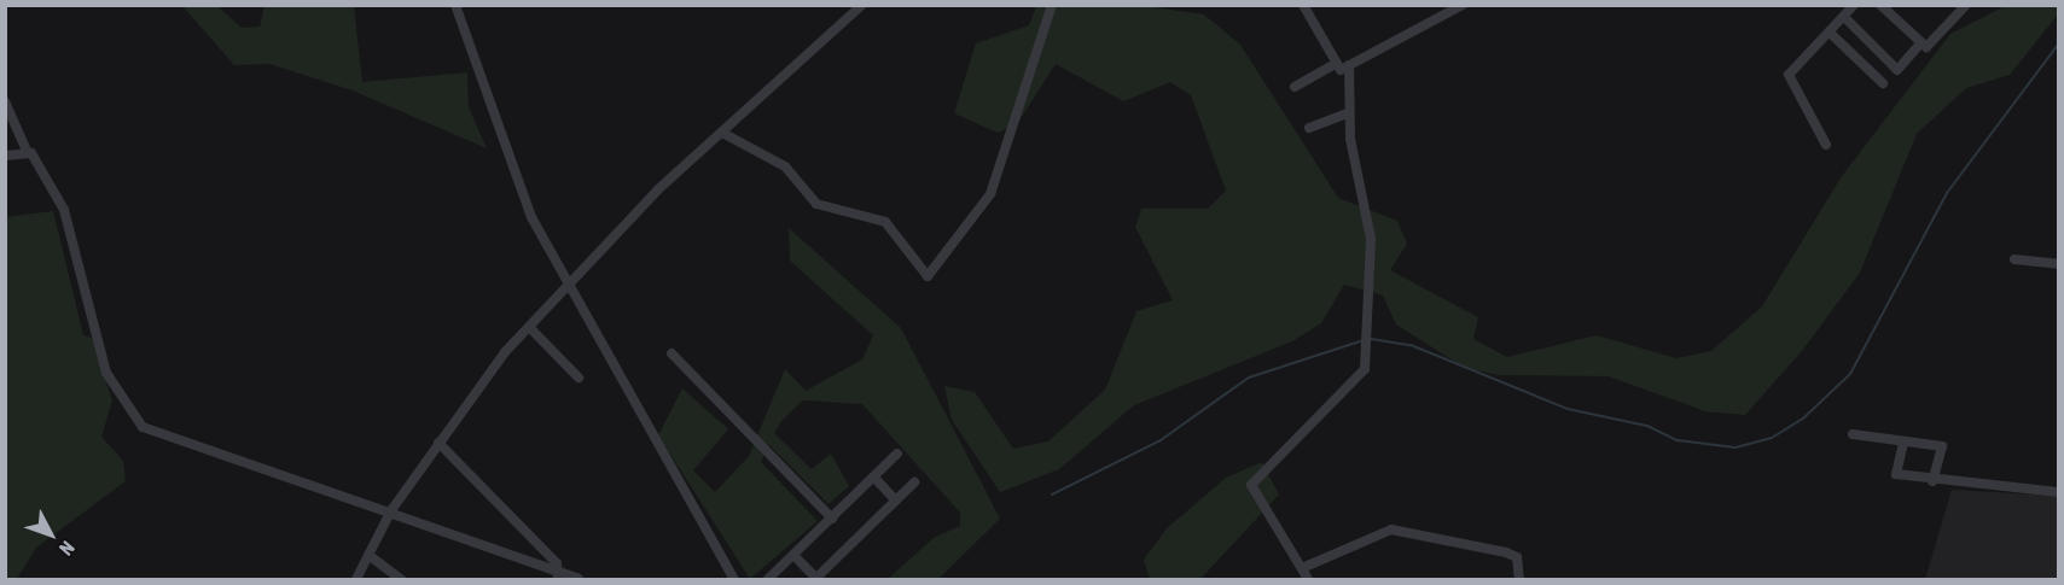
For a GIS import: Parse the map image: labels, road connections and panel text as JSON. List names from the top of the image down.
{
  "north": "bottom right"
}
